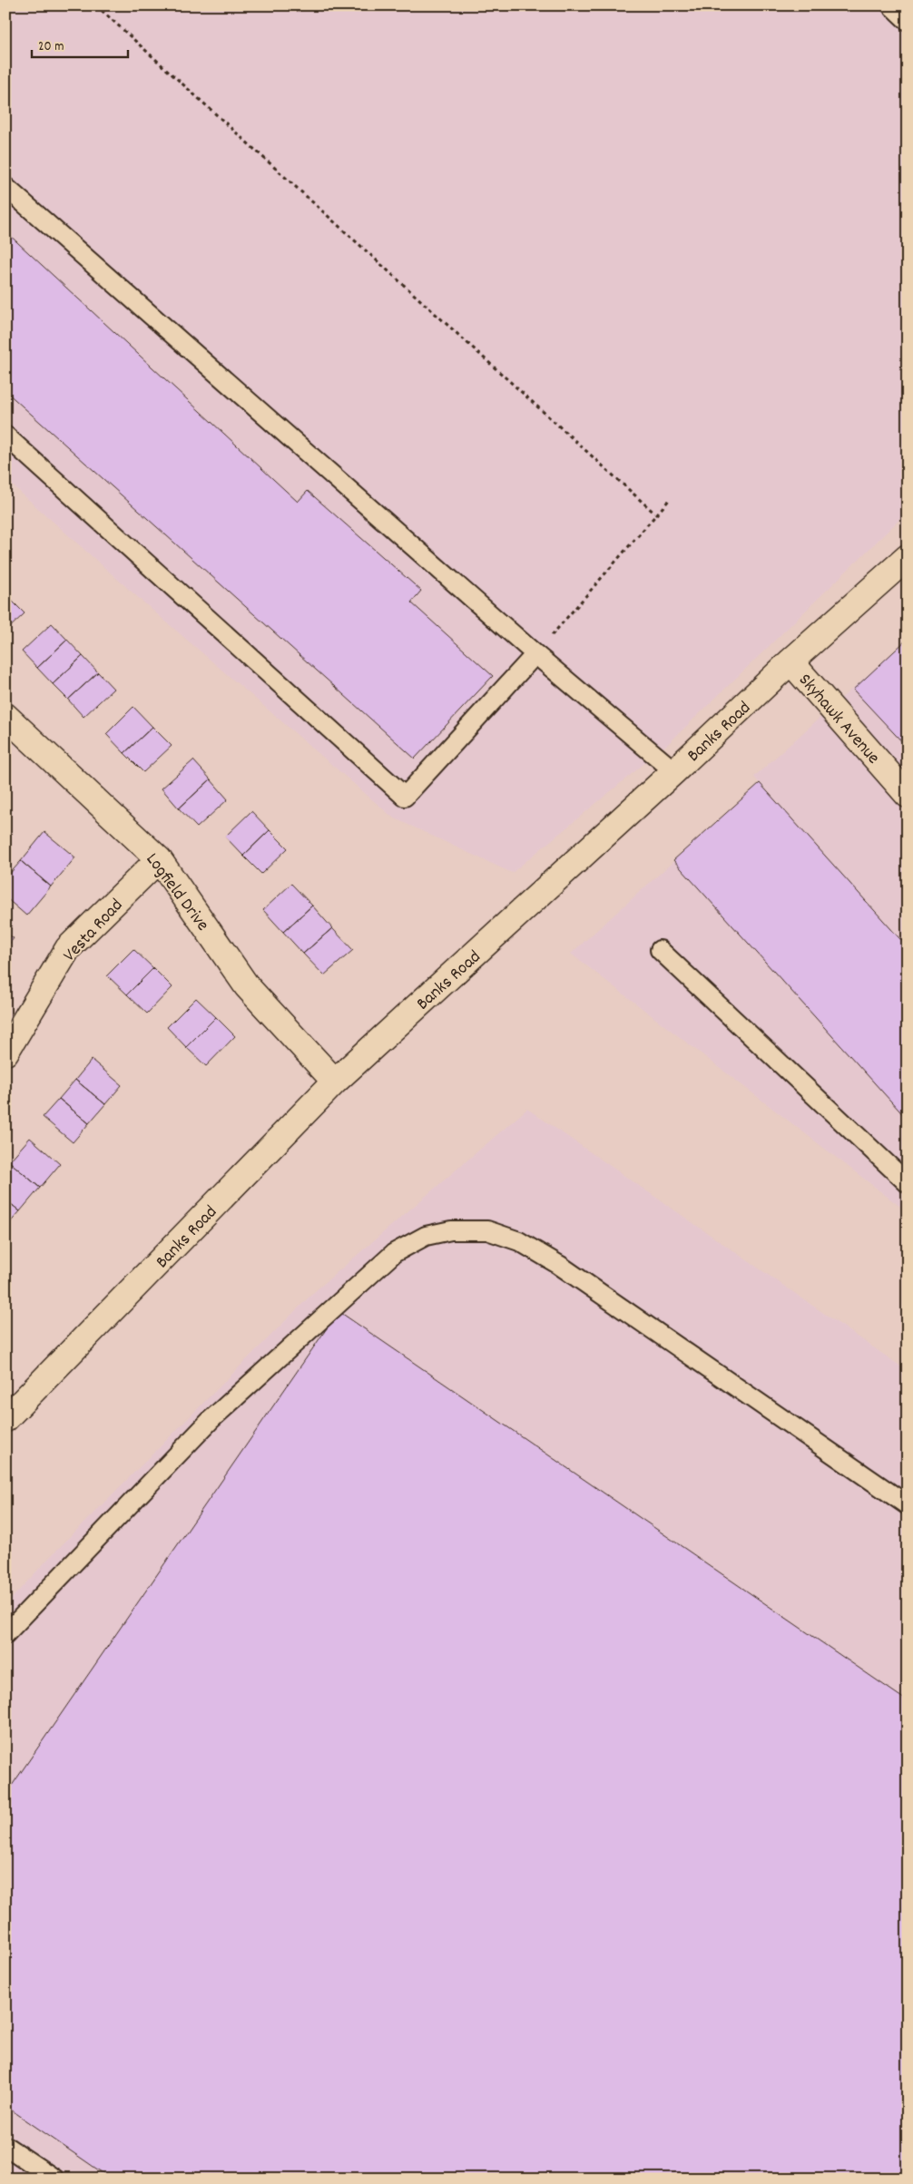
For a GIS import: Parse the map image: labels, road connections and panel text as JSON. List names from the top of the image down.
{
  "streets": {
    "street": [
      "Skyhawk Avenue",
      "Banks Road",
      "Logfield Drive",
      "Vesta Road"
    ]
  },
  "crossings": [
    ["Skyhawk Avenue", "Banks Road"],
    ["Banks Road", "Logfield Drive"],
    ["Logfield Drive", "Vesta Road"]
  ],
  "scale_bar": "20 m"
}
